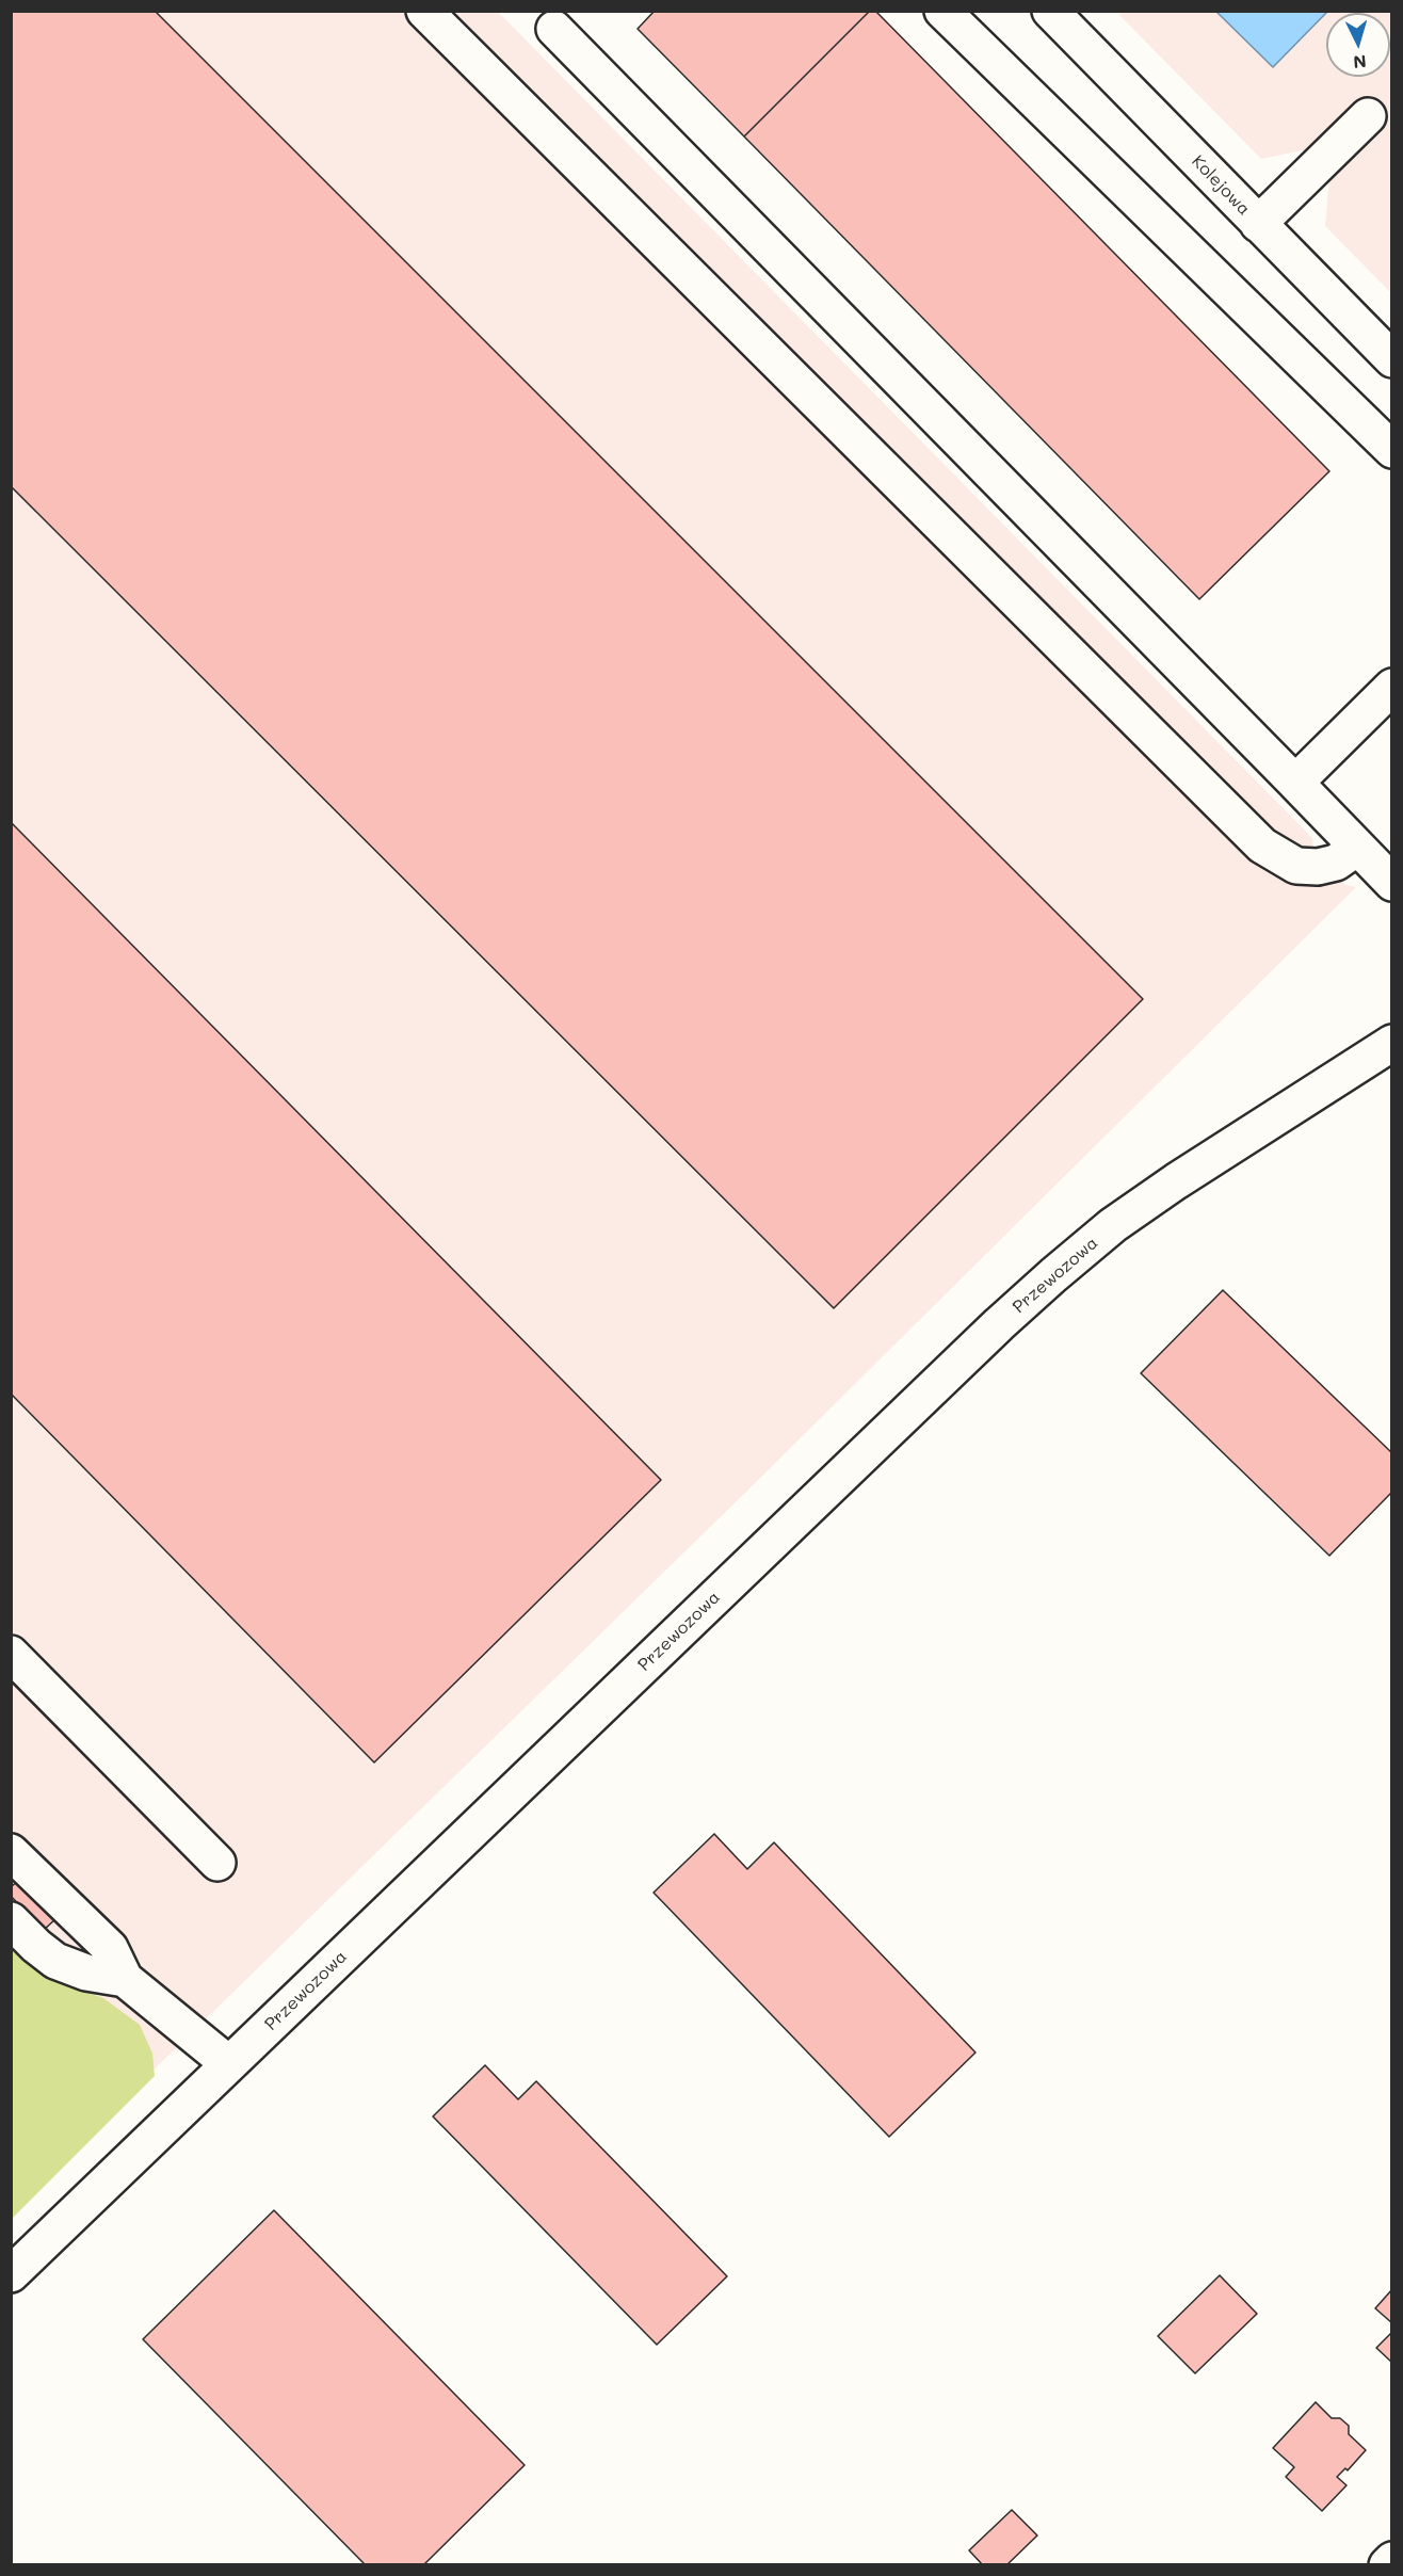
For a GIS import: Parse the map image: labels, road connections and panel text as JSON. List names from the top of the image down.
{
  "streets": {
    "street": ["Kolejowa", "Przewozowa"]
  },
  "north": "bottom"
}
